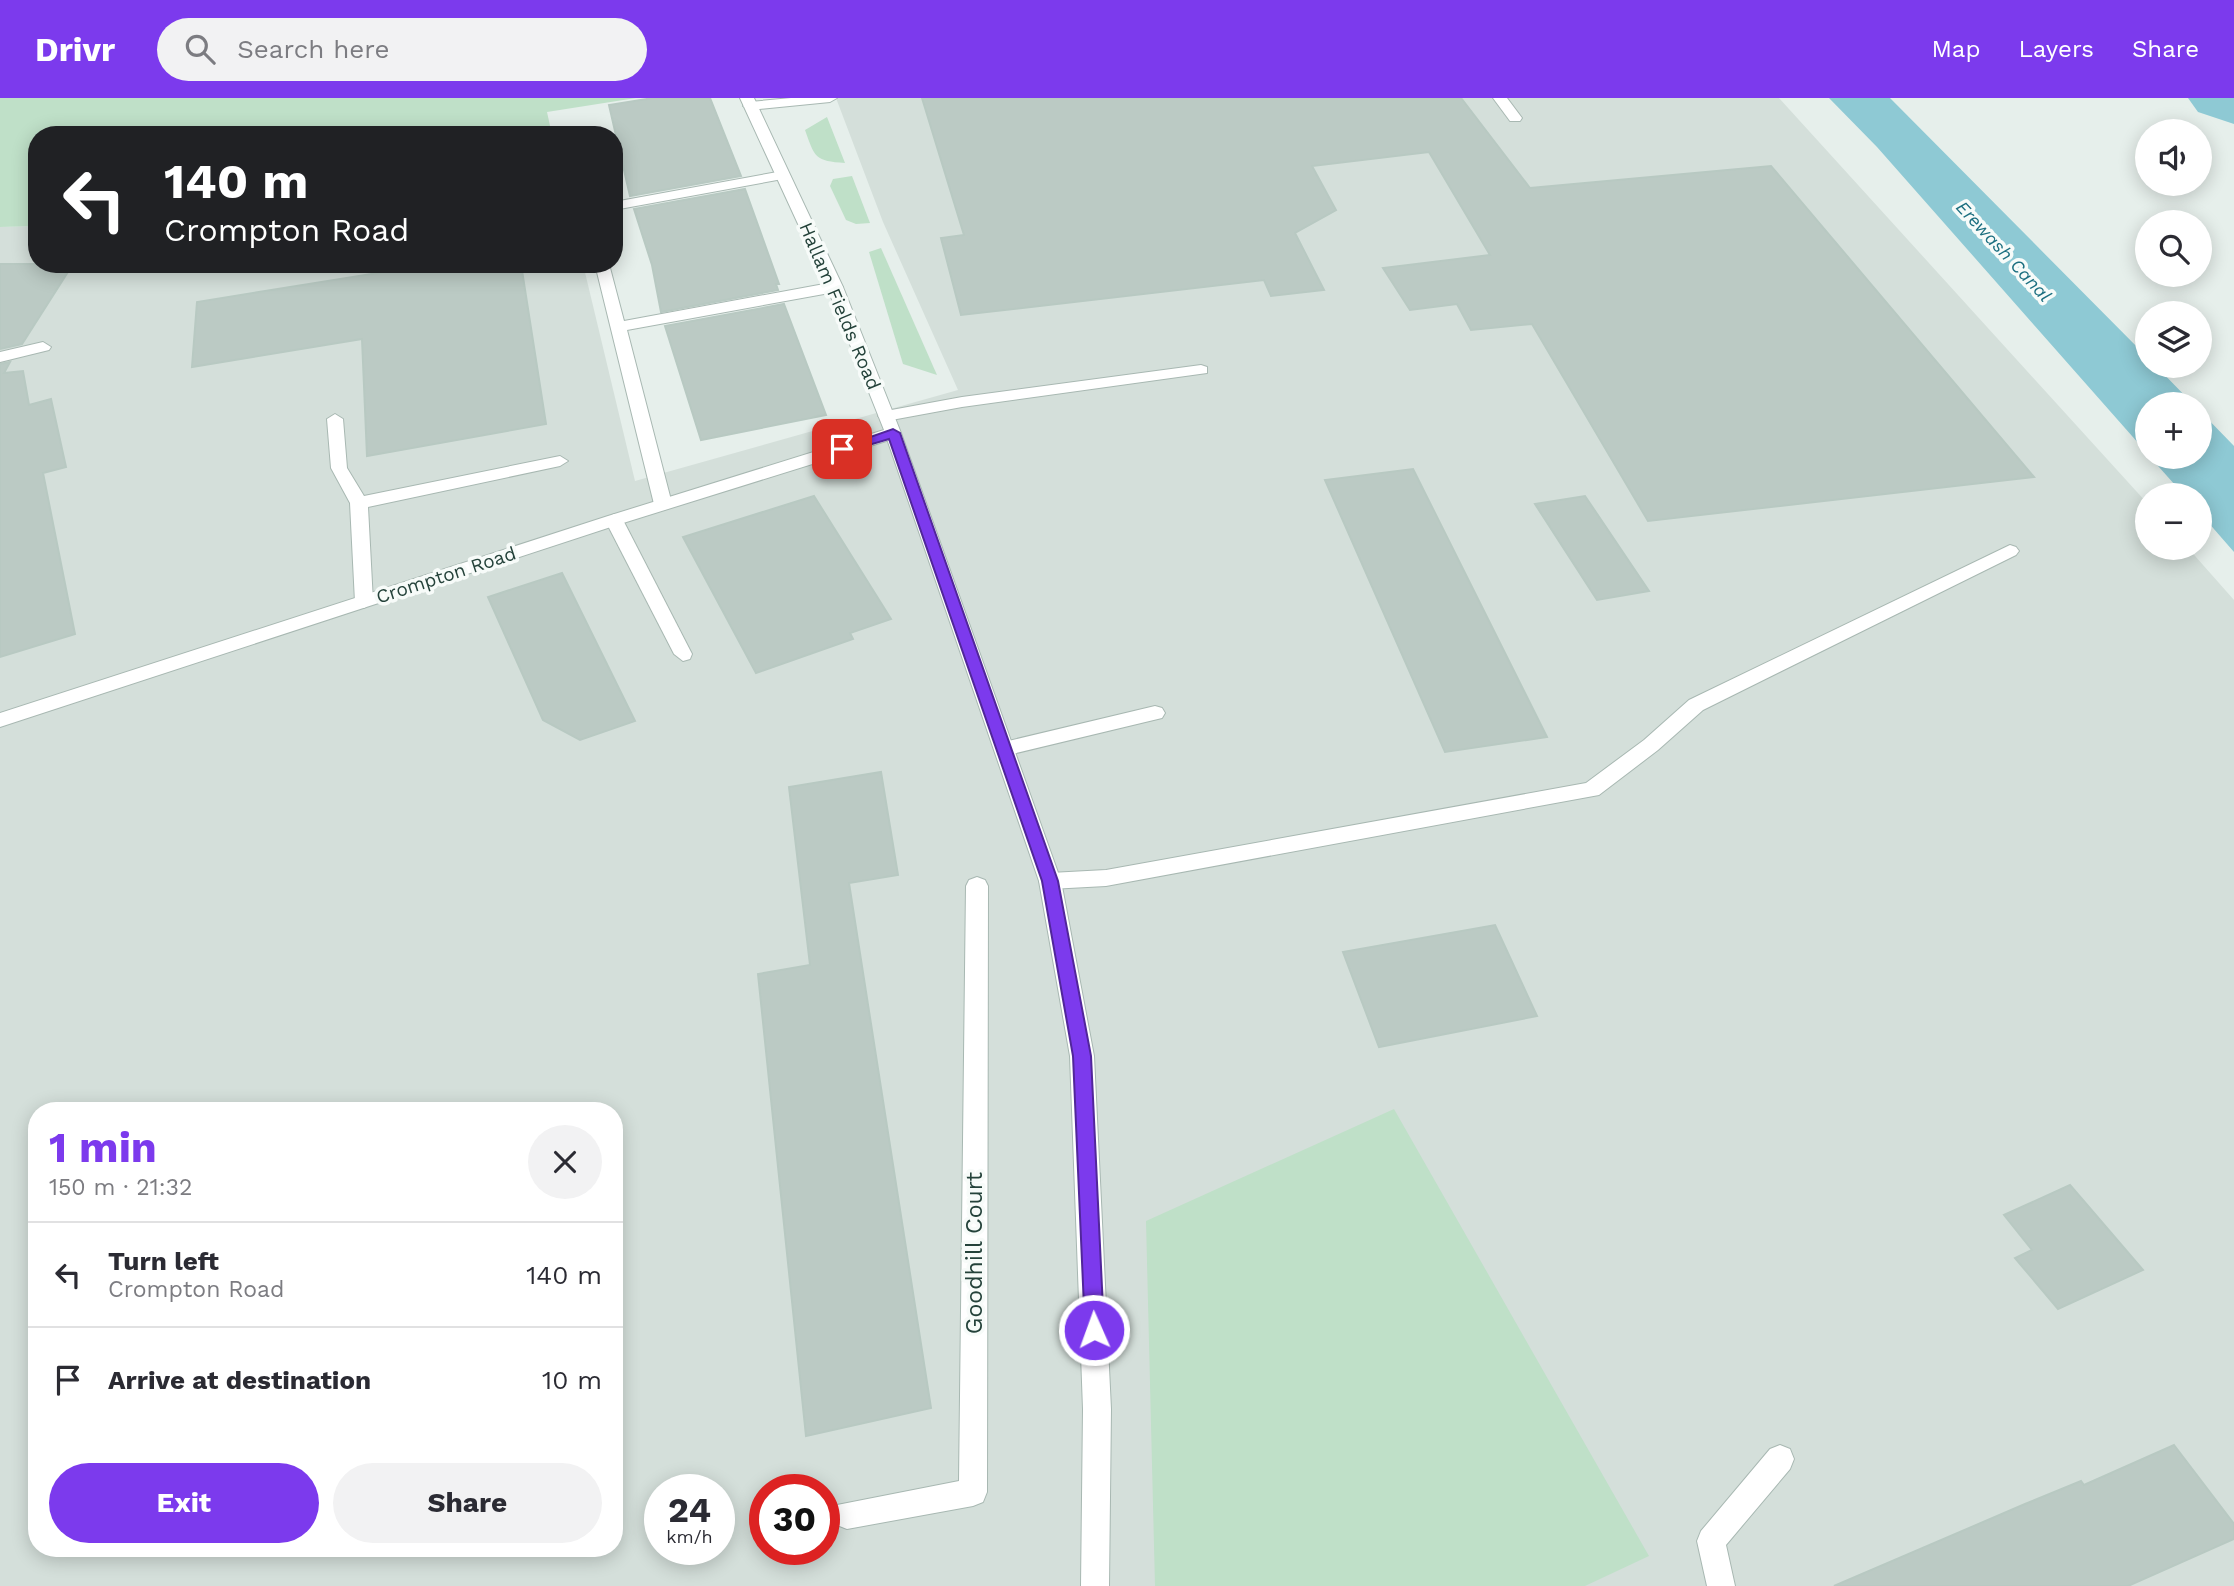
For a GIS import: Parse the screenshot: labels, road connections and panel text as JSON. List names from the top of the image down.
{
  "streets": {
    "street": ["Hallam Fields Road", "Crompton Road", "Goodhill Court"]
  },
  "crossings": [
    ["Hallam Fields Road", "Crompton Road"]
  ],
  "water": ["Erewash Canal"],
  "page": {
    "header": "Drivr",
    "search": "Search here",
    "nav": ["Map", "Layers", "Share"],
    "map_buttons": ["+", "−"],
    "turn": ["140 m", "Crompton Road"],
    "heading": ["1 min", "150 m · 21:32"],
    "list": [
      {
        "name": "Turn left",
        "note": "Crompton Road",
        "value": "140 m"
      },
      {
        "name": "Arrive at destination",
        "value": "10 m"
      }
    ],
    "buttons": ["Exit", "Share"],
    "speed": "24 km/h",
    "limit": "30"
  }
}
